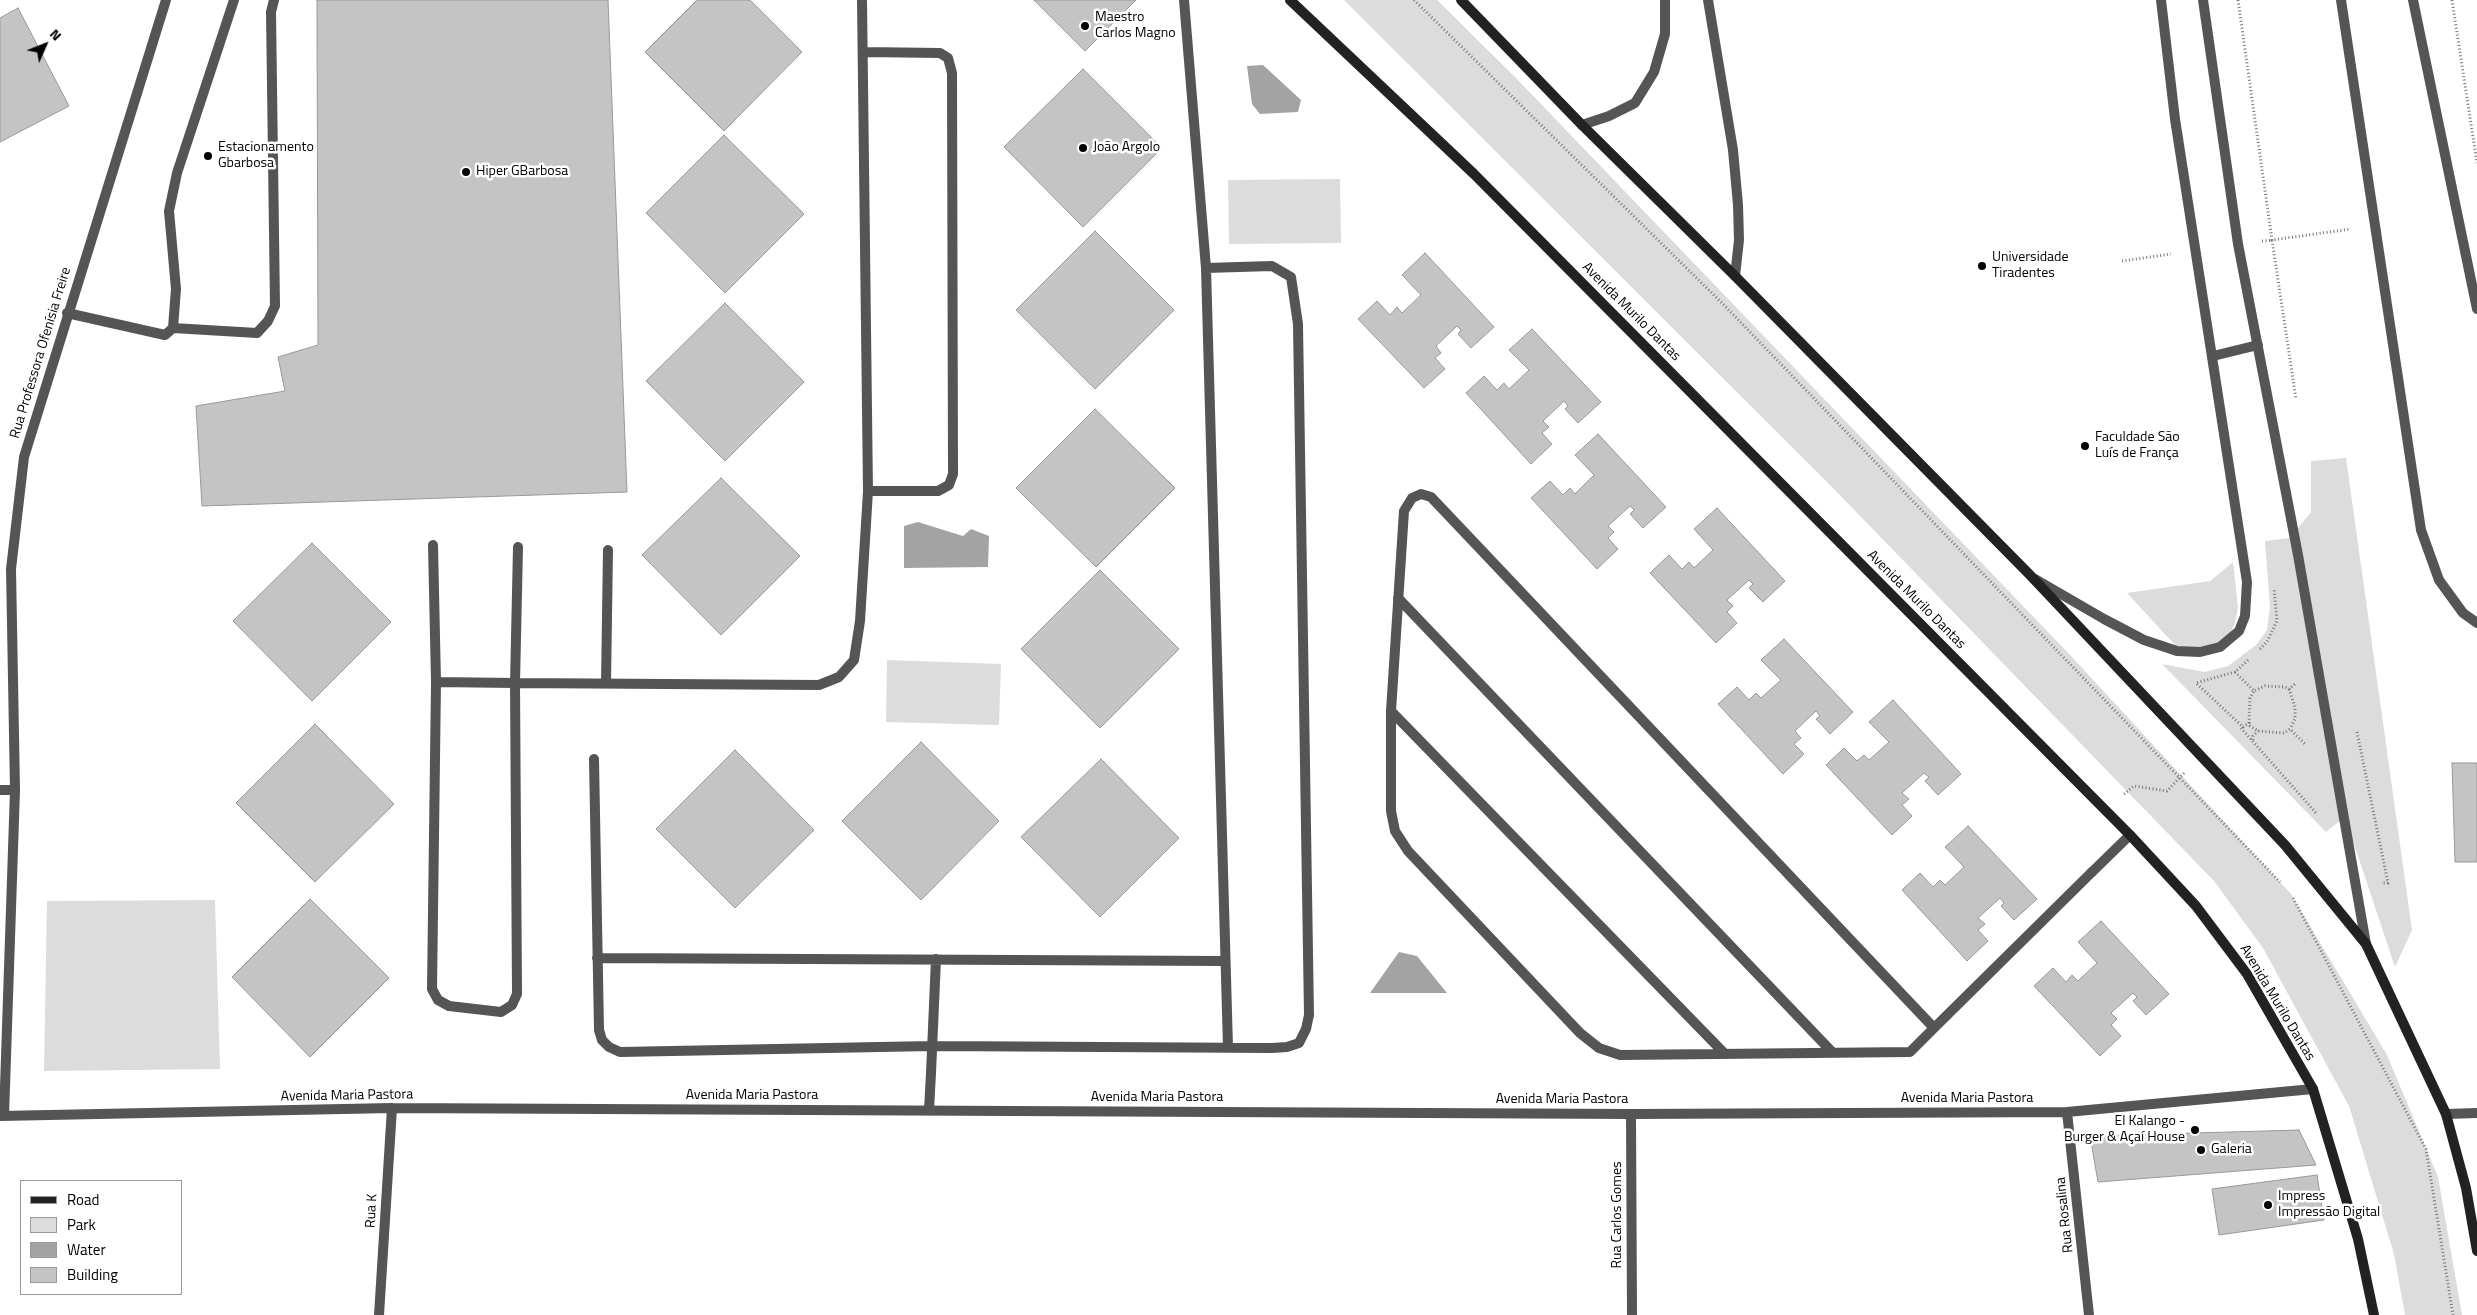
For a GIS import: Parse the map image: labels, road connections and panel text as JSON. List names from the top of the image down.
{
  "streets": {
    "main road": ["Avenida Murilo Dantas"],
    "street": [
      "Rua Professora Ofenísia Freire",
      "Avenida Maria Pastora",
      "Rua K",
      "Rua Carlos Gomes",
      "Rua Rosalina"
    ]
  },
  "crossings": [
    ["Avenida Murilo Dantas", "Avenida Maria Pastora"],
    ["Rua Professora Ofenísia Freire", "Avenida Maria Pastora"],
    ["Avenida Maria Pastora", "Rua K"],
    ["Avenida Maria Pastora", "Rua Carlos Gomes"],
    ["Avenida Maria Pastora", "Rua Rosalina"]
  ],
  "places": [
    "Maestro Carlos Magno",
    "João Argolo",
    "Estacionamento Gbarbosa",
    "Hiper GBarbosa",
    "Universidade Tiradentes",
    "Faculdade São Luís de França",
    "El Kalango - Burger & Açaí House",
    "Galeria",
    "Impress Impressão Digital"
  ],
  "legend": [
    "Road",
    "Park",
    "Water",
    "Building"
  ],
  "north": "top right"
}
